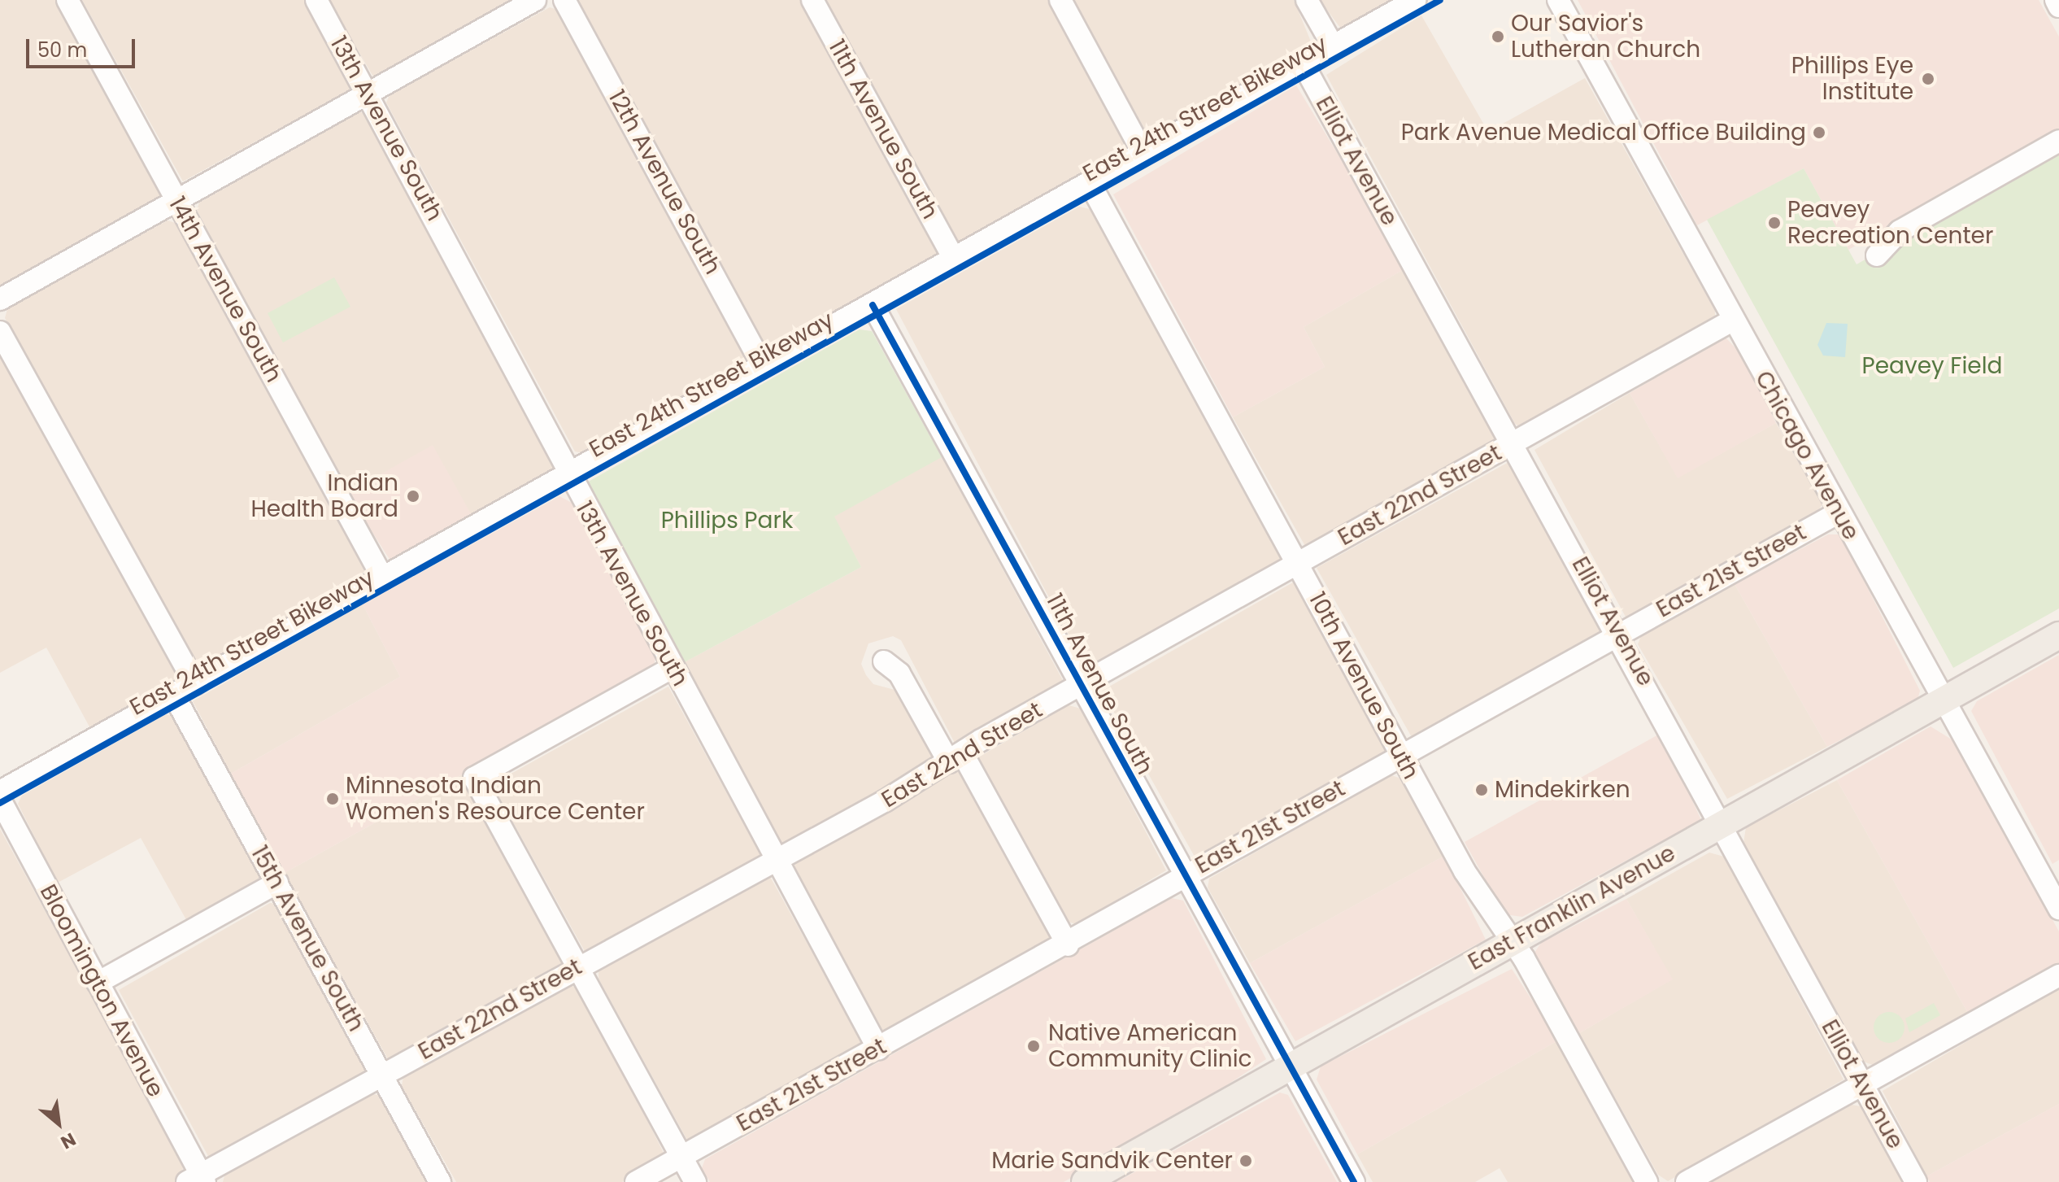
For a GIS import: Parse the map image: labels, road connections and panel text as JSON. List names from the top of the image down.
{
  "streets": {
    "main road": ["East Franklin Avenue"],
    "street": [
      "13th Avenue South",
      "11th Avenue South",
      "Elliot Avenue",
      "12th Avenue South",
      "14th Avenue South",
      "Chicago Avenue",
      "East 22nd Street",
      "East 21st Street",
      "10th Avenue South",
      "15th Avenue South",
      "Bloomington Avenue"
    ],
    "cycle path": ["East 24th Street Bikeway"]
  },
  "crossings": [
    ["13th Avenue South", "East 22nd Street"],
    ["13th Avenue South", "East 21st Street"],
    ["11th Avenue South", "East 22nd Street"],
    ["11th Avenue South", "East 21st Street"],
    ["11th Avenue South", "East Franklin Avenue"],
    ["Elliot Avenue", "East 22nd Street"],
    ["Elliot Avenue", "East 21st Street"],
    ["Elliot Avenue", "East Franklin Avenue"],
    ["Chicago Avenue", "East 22nd Street"],
    ["Chicago Avenue", "East 21st Street"],
    ["Chicago Avenue", "East Franklin Avenue"],
    ["East 22nd Street", "10th Avenue South"],
    ["East 22nd Street", "15th Avenue South"],
    ["East 22nd Street", "Bloomington Avenue"],
    ["East 21st Street", "10th Avenue South"],
    ["10th Avenue South", "East Franklin Avenue"]
  ],
  "parks": ["Peavey Field", "Phillips Park"],
  "places": [
    "Our Savior's Lutheran Church",
    "Phillips Eye Institute",
    "Park Avenue Medical Office Building",
    "Peavey Recreation Center",
    "Indian Health Board",
    "Mindekirken",
    "Minnesota Indian Women's Resource Center",
    "Native American Community Clinic",
    "Marie Sandvik Center"
  ],
  "scale_bar": "50 m",
  "north": "bottom right"
}
